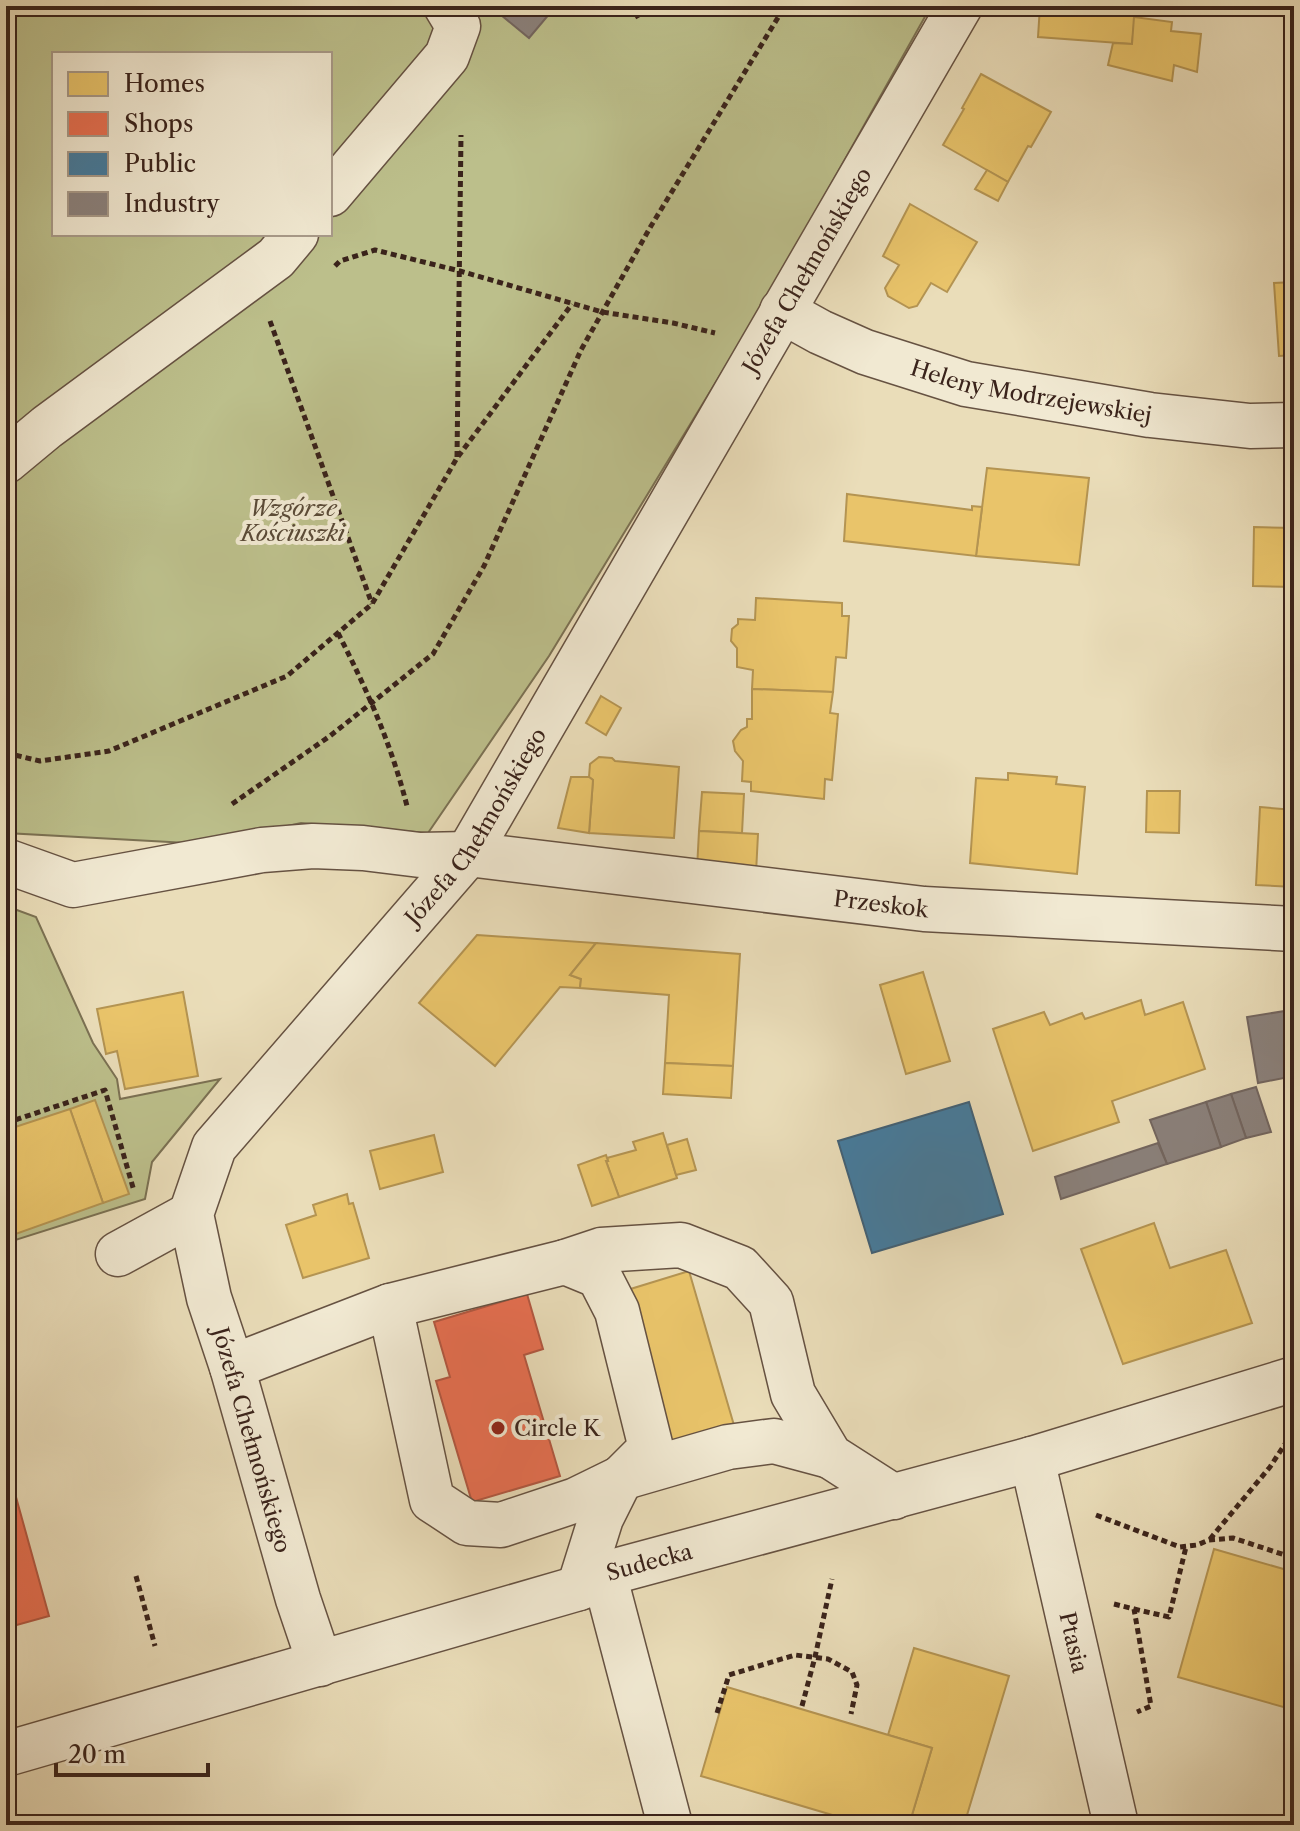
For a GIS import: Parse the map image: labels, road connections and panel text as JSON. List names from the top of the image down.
{
  "streets": {
    "street": [
      "Józefa Chełmońskiego",
      "Heleny Modrzejewskiej",
      "Przeskok",
      "Sudecka",
      "Ptasia"
    ]
  },
  "crossings": [
    ["Józefa Chełmońskiego", "Heleny Modrzejewskiej"],
    ["Józefa Chełmońskiego", "Przeskok"],
    ["Józefa Chełmońskiego", "Sudecka"],
    ["Sudecka", "Ptasia"]
  ],
  "parks": ["Wzgórze Kościuszki"],
  "places": ["Circle K"],
  "legend": [
    "Homes",
    "Shops",
    "Public",
    "Industry"
  ],
  "scale_bar": "20 m"
}
